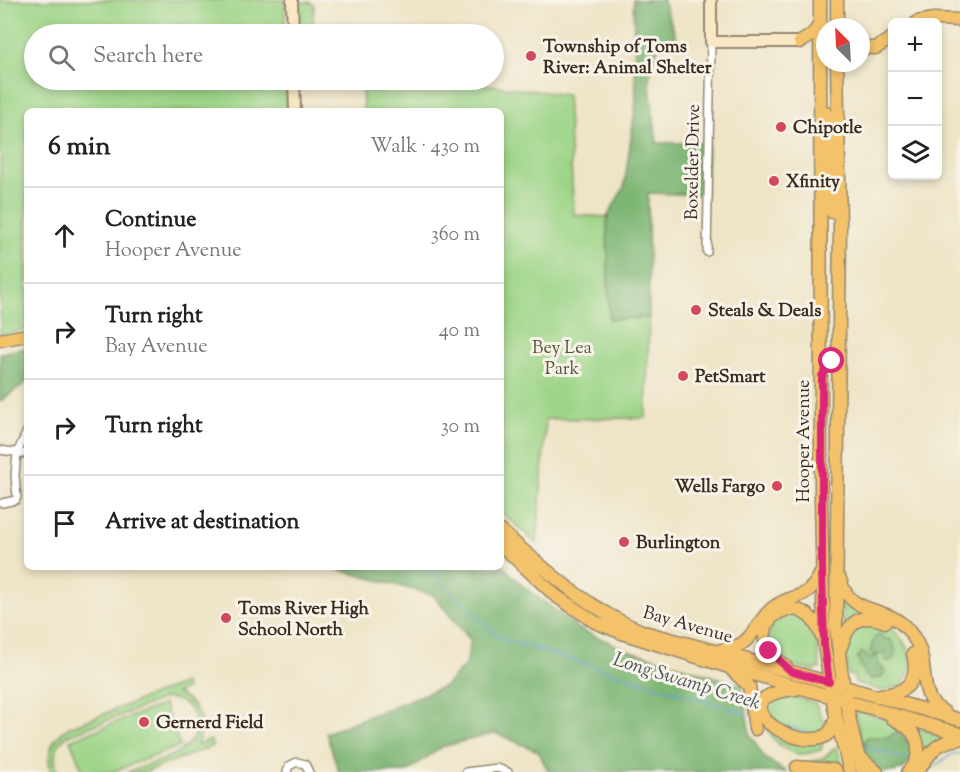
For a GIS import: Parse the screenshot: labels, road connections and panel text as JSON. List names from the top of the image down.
{
  "streets": {
    "main road": ["Hooper Avenue", "Bay Avenue"],
    "street": ["Boxelder Drive"]
  },
  "crossings": [
    ["Hooper Avenue", "Bay Avenue"]
  ],
  "water": ["Long Swamp Creek"],
  "parks": ["Bey Lea Park"],
  "places": [
    "Township of Toms River: Animal Shelter",
    "Chipotle",
    "Xfinity",
    "Steals & Deals",
    "PetSmart",
    "Wells Fargo",
    "Burlington",
    "Toms River High School North",
    "Gernerd Field"
  ],
  "north": "top left",
  "page": {
    "map_buttons": ["+", "−"],
    "search": "Search here",
    "heading": ["6 min", "Walk · 430 m"],
    "list": [
      ["Continue", "Hooper Avenue", "360 m"],
      ["Turn right", "Bay Avenue", "40 m"],
      ["Turn right", "30 m"],
      "Arrive at destination"
    ]
  }
}
